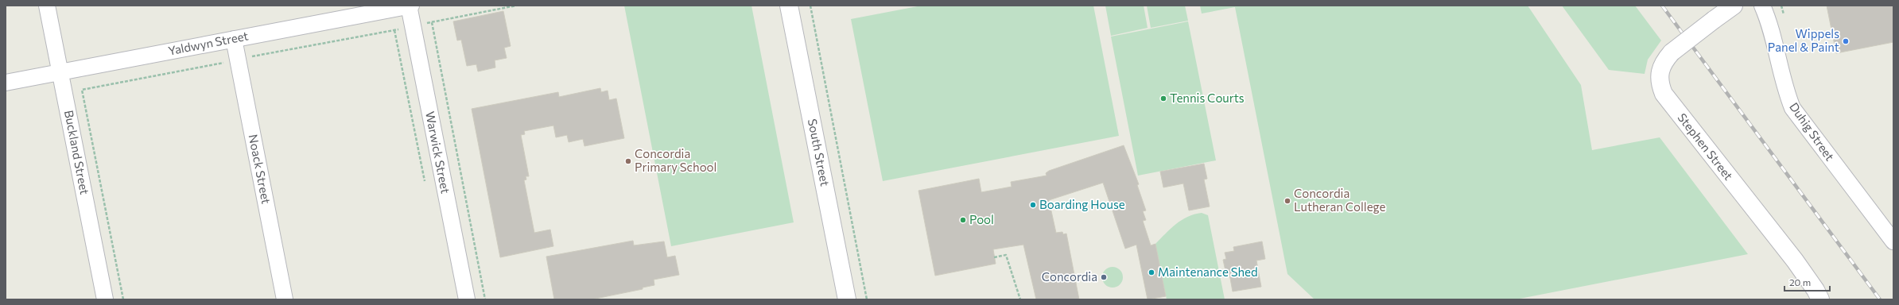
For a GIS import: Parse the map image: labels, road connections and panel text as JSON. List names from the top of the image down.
{
  "streets": {
    "street": [
      "Yaldwyn Street",
      "Duhig Street",
      "Stephen Street",
      "Buckland Street",
      "Warwick Street",
      "South Street",
      "Noack Street"
    ]
  },
  "crossings": [
    ["Yaldwyn Street", "Buckland Street"],
    ["Yaldwyn Street", "Warwick Street"],
    ["Yaldwyn Street", "Noack Street"]
  ],
  "places": [
    "Wippels Panel & Paint",
    "Tennis Courts",
    "Concordia Primary School",
    "Concordia Lutheran College",
    "Boarding House",
    "Pool",
    "Maintenance Shed",
    "Concordia"
  ],
  "scale_bar": "20 m"
}
